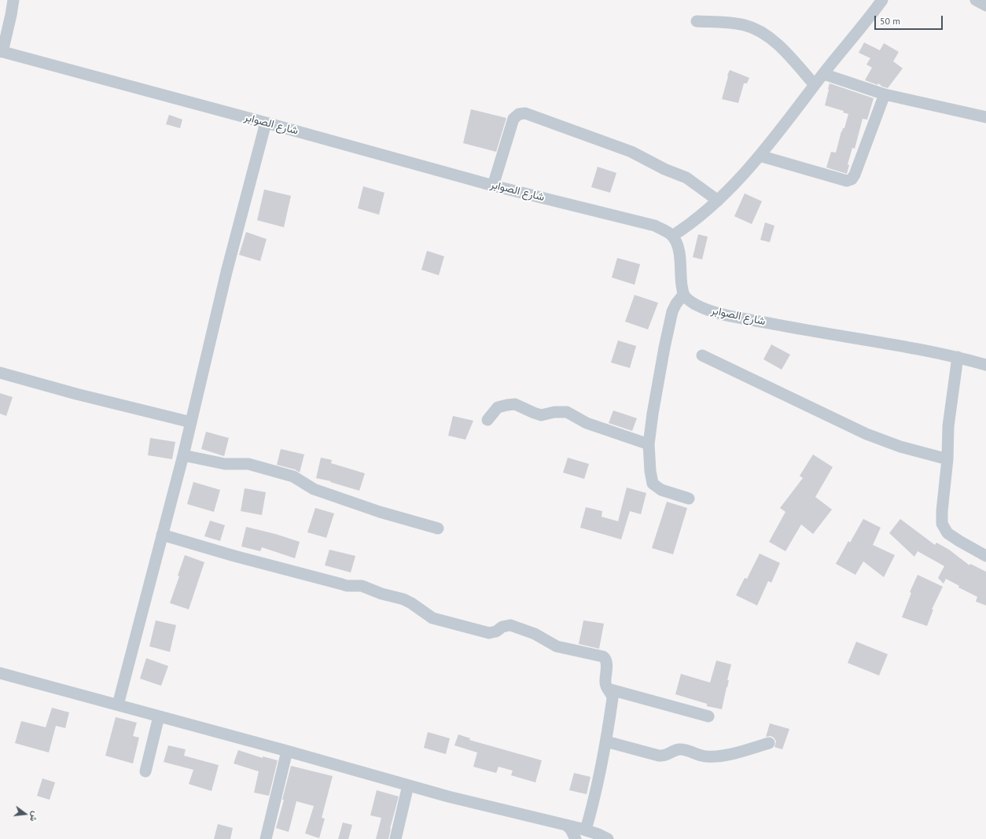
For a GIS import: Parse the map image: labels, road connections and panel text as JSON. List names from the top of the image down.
{
  "streets": {
    "street": ["شارع الصوابر"]
  },
  "scale_bar": "50 m",
  "north": "right"
}
